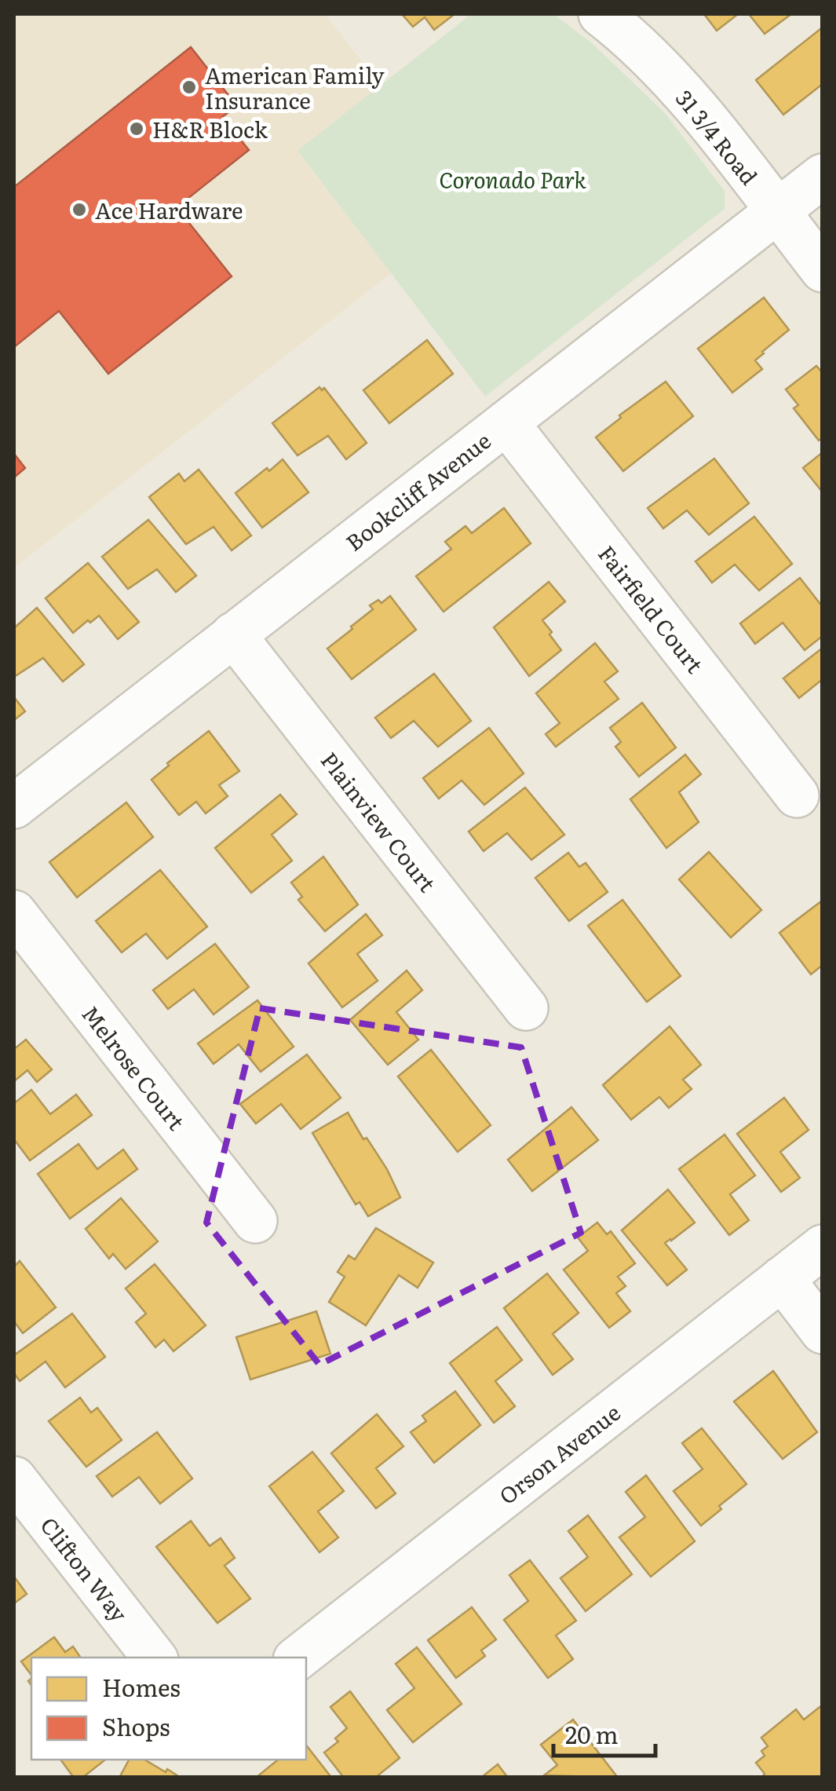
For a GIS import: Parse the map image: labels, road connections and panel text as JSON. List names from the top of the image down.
{
  "streets": {
    "street": [
      "31 3/4 Road",
      "Bookcliff Avenue",
      "Fairfield Court",
      "Plainview Court",
      "Melrose Court",
      "Orson Avenue",
      "Clifton Way"
    ]
  },
  "crossings": [
    ["31 3/4 Road", "Bookcliff Avenue"],
    ["Bookcliff Avenue", "Fairfield Court"],
    ["Bookcliff Avenue", "Plainview Court"]
  ],
  "parks": ["Coronado Park"],
  "places": ["American Family Insurance", "H&R Block", "Ace Hardware"],
  "legend": ["Homes", "Shops"],
  "scale_bar": "20 m"
}
